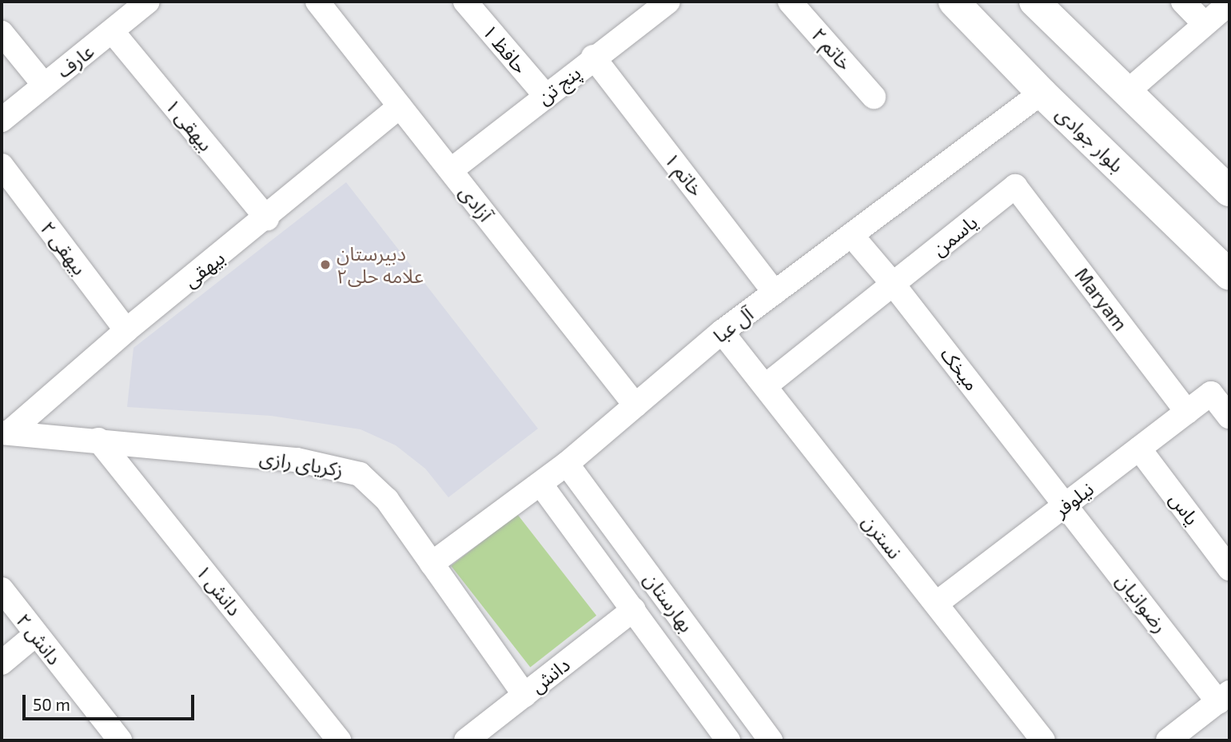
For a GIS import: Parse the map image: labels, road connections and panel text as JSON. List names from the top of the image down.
{
  "streets": {
    "street": [
      "حافظ ۱",
      "خاتم ۲",
      "عارف",
      "پنج تن",
      "بیهقی ۱",
      "بلوار جوادی",
      "خاتم ۱",
      "آزادی",
      "یاسمن",
      "بیهقی ۲",
      "بیهقی",
      "Maryam",
      "آل عبا",
      "میخک",
      "زکریای رازی",
      "نیلوفر",
      "یاس",
      "نسترن",
      "دانش ۱",
      "بهارستان",
      "رضوانیان",
      "دانش ۲",
      "دانش"
    ]
  },
  "crossings": [
    ["حافظ ۱", "پنج تن"],
    ["عارف", "بیهقی ۱"],
    ["پنج تن", "خاتم ۱"],
    ["پنج تن", "آزادی"],
    ["بیهقی ۱", "بیهقی"],
    ["بلوار جوادی", "آل عبا"],
    ["خاتم ۱", "آل عبا"],
    ["آزادی", "بیهقی"],
    ["آزادی", "آل عبا"],
    ["یاسمن", "Maryam"],
    ["یاسمن", "میخک"],
    ["یاسمن", "نسترن"],
    ["بیهقی ۲", "بیهقی"],
    ["بیهقی", "زکریای رازی"],
    ["Maryam", "نیلوفر"],
    ["آل عبا", "میخک"],
    ["آل عبا", "زکریای رازی"],
    ["آل عبا", "نسترن"],
    ["آل عبا", "بهارستان"],
    ["میخک", "نیلوفر"],
    ["میخک", "رضوانیان"],
    ["زکریای رازی", "دانش ۱"],
    ["زکریای رازی", "دانش"],
    ["نیلوفر", "یاس"],
    ["نیلوفر", "نسترن"],
    ["نیلوفر", "رضوانیان"],
    ["بهارستان", "دانش"]
  ],
  "places": ["دبیرستان علامه حلی۲"],
  "scale_bar": "50 m"
}
